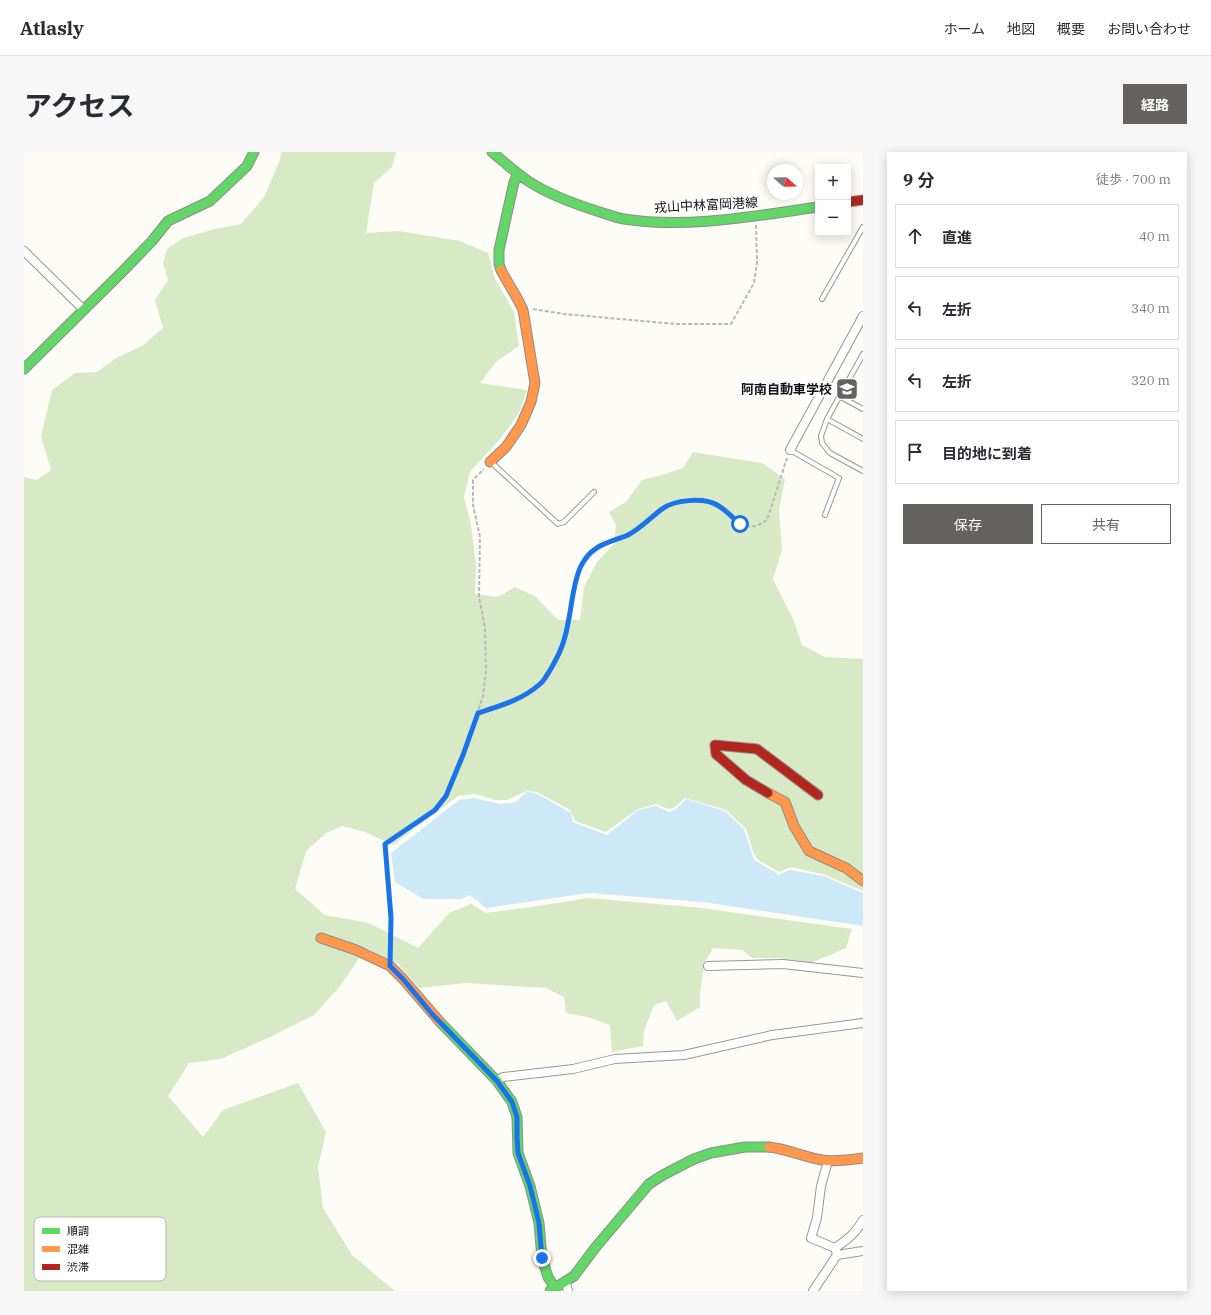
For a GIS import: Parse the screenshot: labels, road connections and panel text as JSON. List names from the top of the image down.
{
  "streets": {
    "street": ["戎山中林富岡港線"]
  },
  "places": {
    "school or university": ["阿南自動車学校"]
  },
  "legend": ["順調", "混雑", "渋滞"],
  "north": "right",
  "page": {
    "header": "Atlasly",
    "nav": [
      "ホーム",
      "地図",
      "概要",
      "お問い合わせ"
    ],
    "title": "アクセス",
    "buttons": [
      "経路",
      ["保存", "共有"]
    ],
    "heading": ["9 分", "徒歩 · 700 m"],
    "map_buttons": ["+", "−"],
    "list": [
      ["直進", "40 m"],
      ["左折", "340 m"],
      ["左折", "320 m"],
      "目的地に到着"
    ]
  }
}
